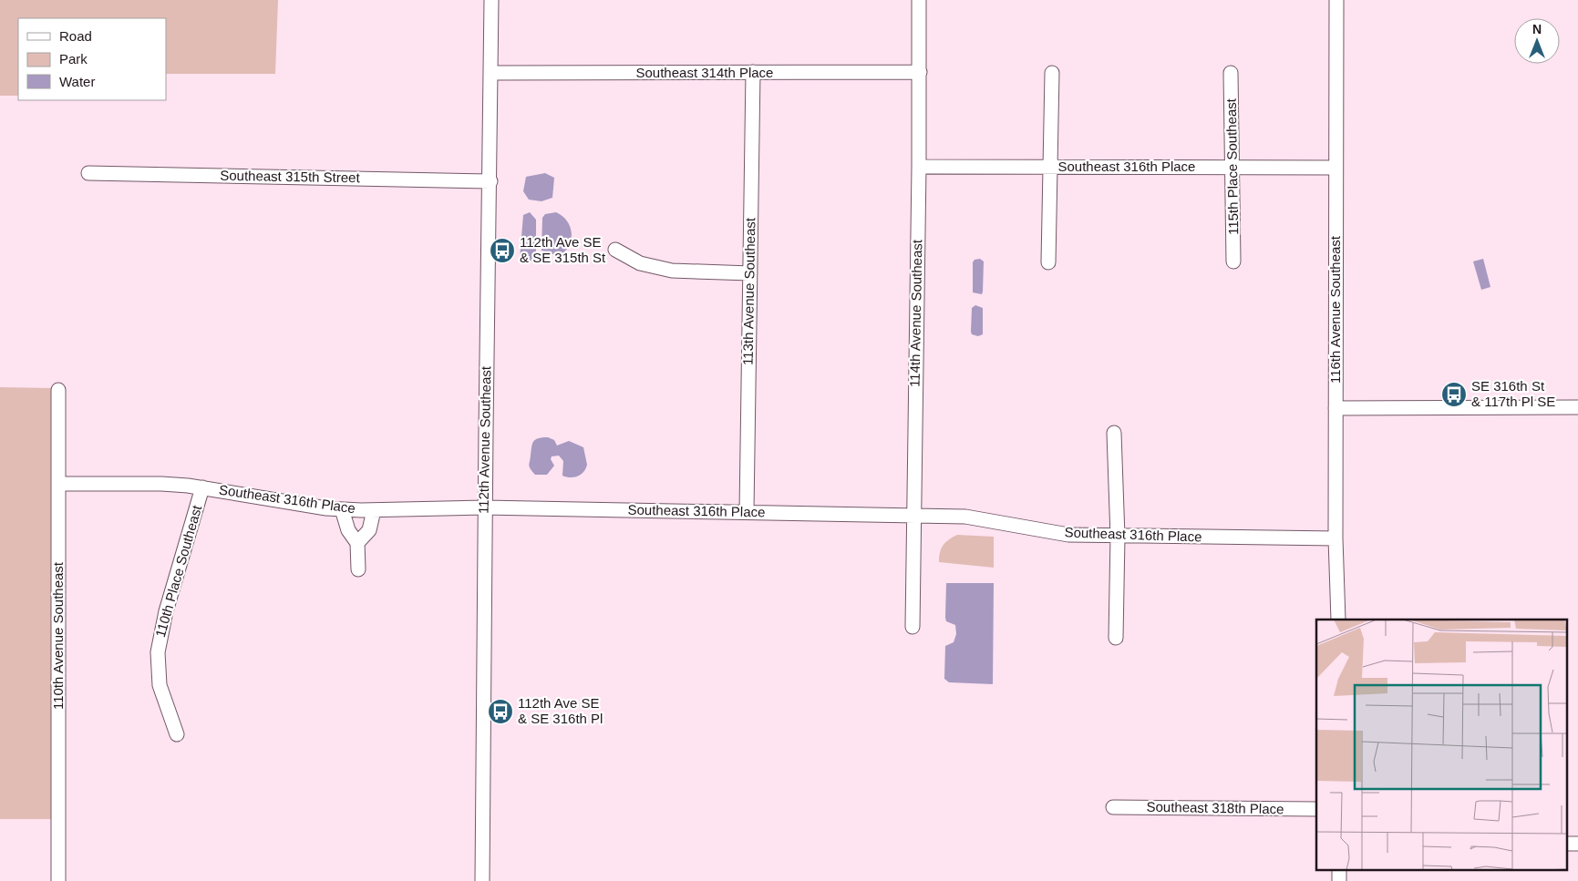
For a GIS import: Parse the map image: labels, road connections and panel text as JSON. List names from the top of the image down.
{
  "streets": {
    "street": [
      "Southeast 314th Place",
      "Southeast 316th Place",
      "115th Place Southeast",
      "Southeast 315th Street",
      "113th Avenue Southeast",
      "116th Avenue Southeast",
      "114th Avenue Southeast",
      "112th Avenue Southeast",
      "110th Place Southeast",
      "110th Avenue Southeast",
      "Southeast 318th Place"
    ]
  },
  "crossings": [
    ["Southeast 314th Place", "113th Avenue Southeast"],
    ["Southeast 314th Place", "114th Avenue Southeast"],
    ["Southeast 314th Place", "112th Avenue Southeast"],
    ["Southeast 316th Place", "115th Place Southeast"],
    ["Southeast 316th Place", "113th Avenue Southeast"],
    ["Southeast 316th Place", "116th Avenue Southeast"],
    ["Southeast 316th Place", "114th Avenue Southeast"],
    ["Southeast 316th Place", "112th Avenue Southeast"],
    ["Southeast 316th Place", "110th Place Southeast"],
    ["Southeast 316th Place", "110th Avenue Southeast"],
    ["Southeast 315th Street", "112th Avenue Southeast"]
  ],
  "places": {
    "bus stop": ["112th Ave SE & SE 315th St", "SE 316th St & 117th Pl SE", "112th Ave SE & SE 316th Pl"]
  },
  "legend": ["Road", "Park", "Water"],
  "north": "top"
}
